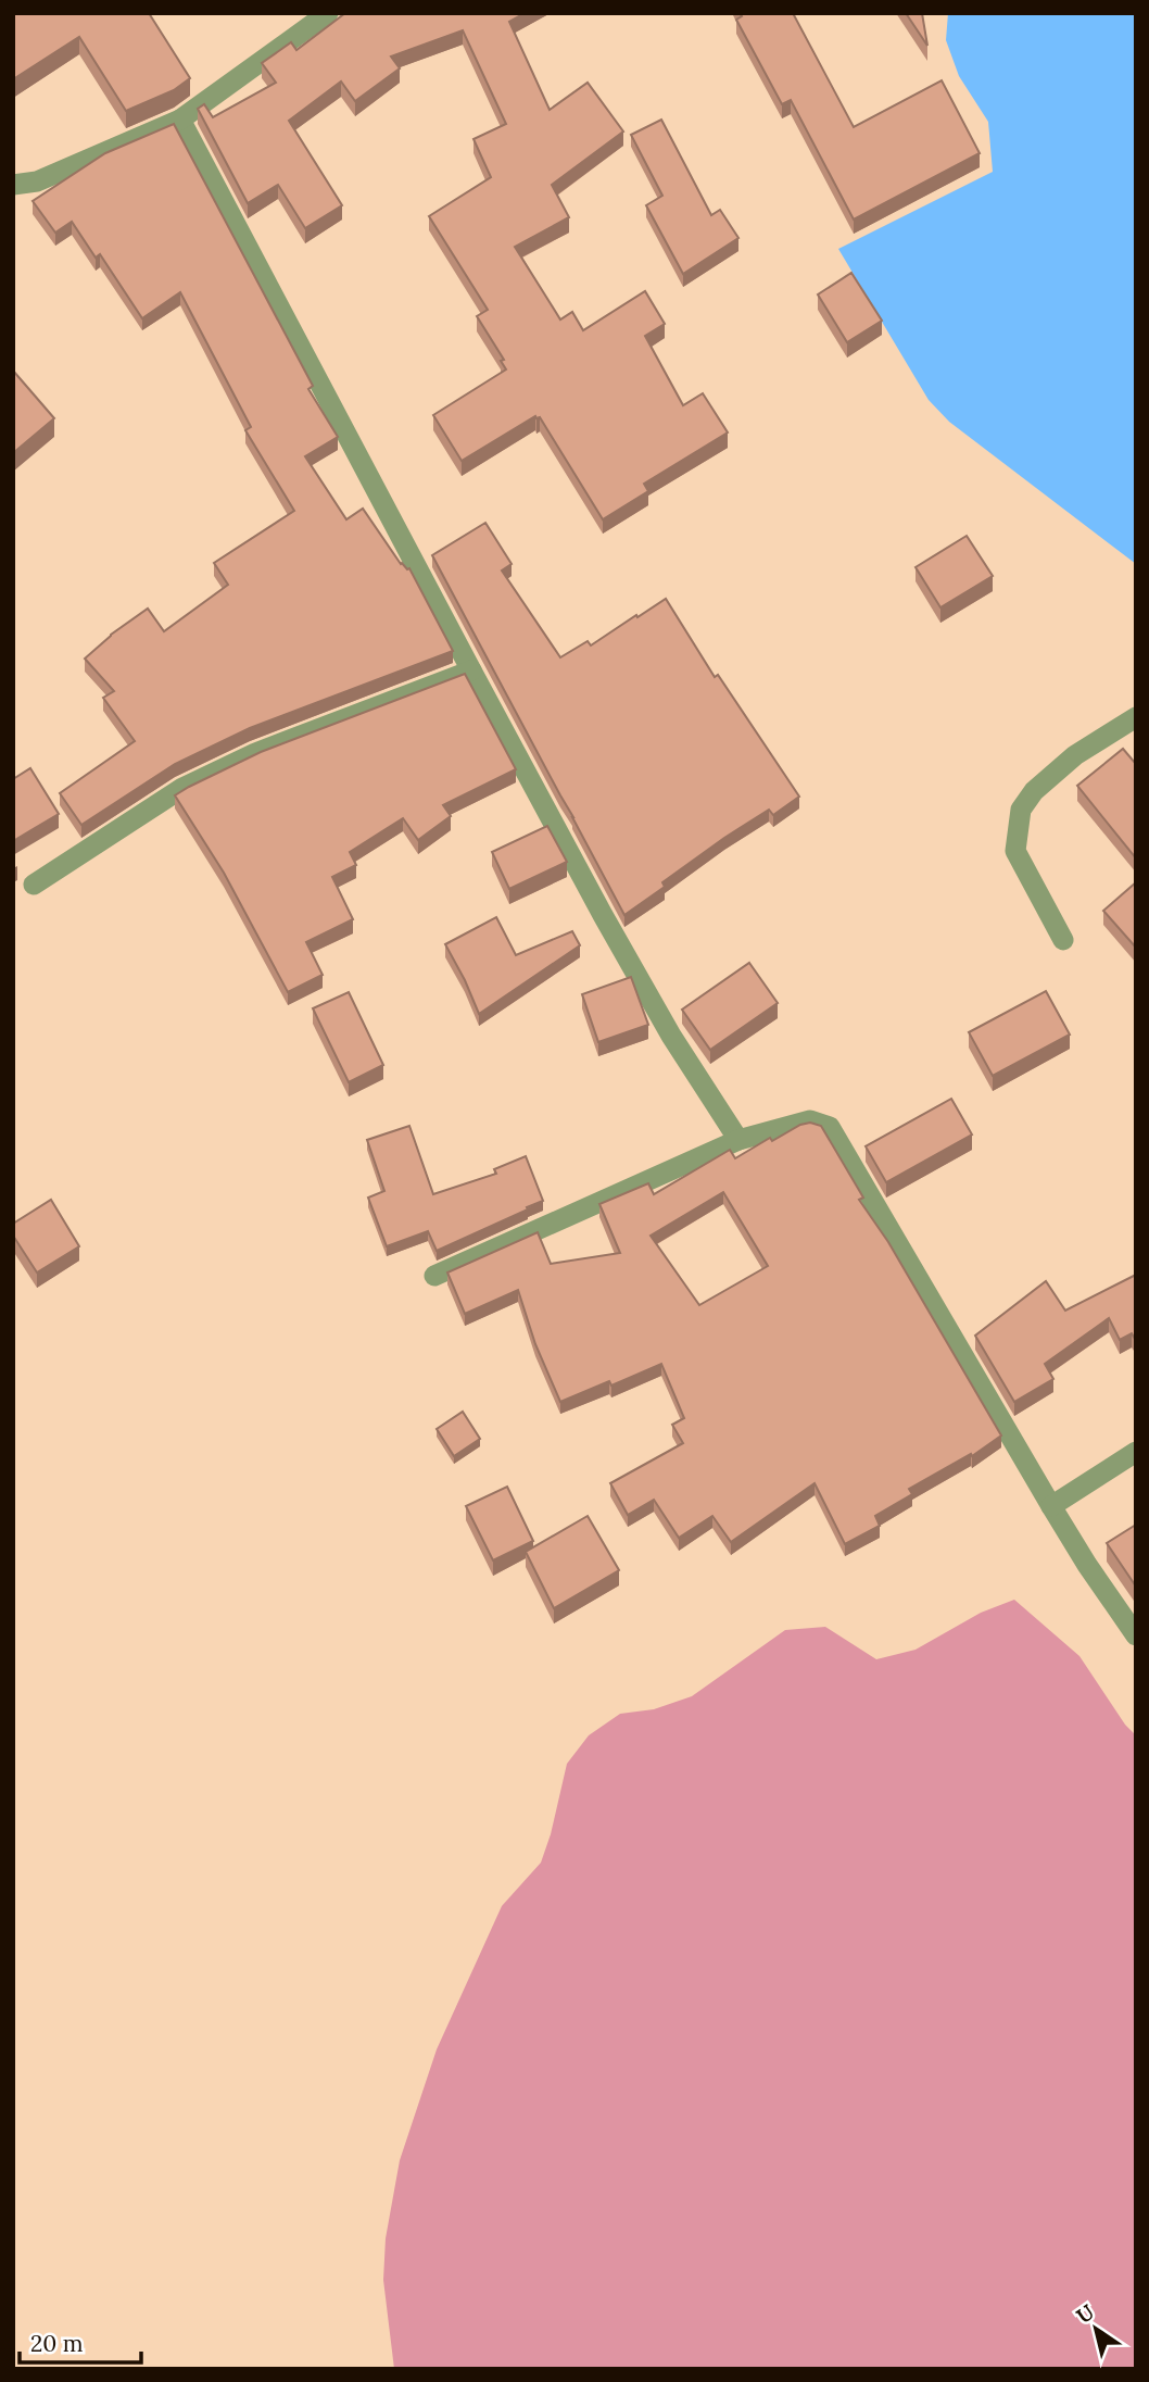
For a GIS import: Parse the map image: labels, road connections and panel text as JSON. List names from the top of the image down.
{
  "scale_bar": "20 m",
  "north": "top left"
}
